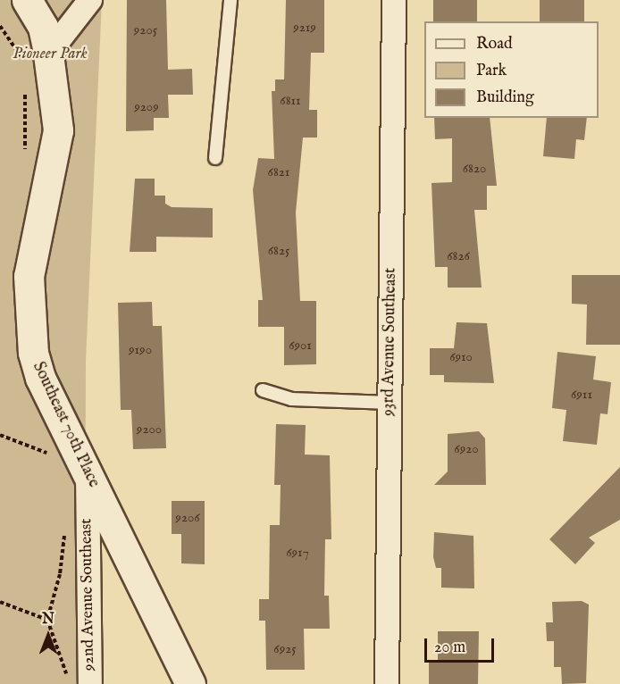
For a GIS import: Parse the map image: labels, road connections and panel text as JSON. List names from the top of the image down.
{
  "streets": {
    "street": ["93rd Avenue Southeast", "Southeast 70th Place", "92nd Avenue Southeast"]
  },
  "crossings": [
    ["Southeast 70th Place", "92nd Avenue Southeast"]
  ],
  "parks": ["Pioneer Park"],
  "house_numbers": [
    "9219",
    "9205",
    "6811",
    "9209",
    "6820",
    "6821",
    "6825",
    "6826",
    "6901",
    "9190",
    "6910",
    "6911",
    "9200",
    "6920",
    "9206",
    "6917",
    "6925"
  ],
  "legend": ["Road", "Park", "Building"],
  "scale_bar": "20 m",
  "north": "top"
}
